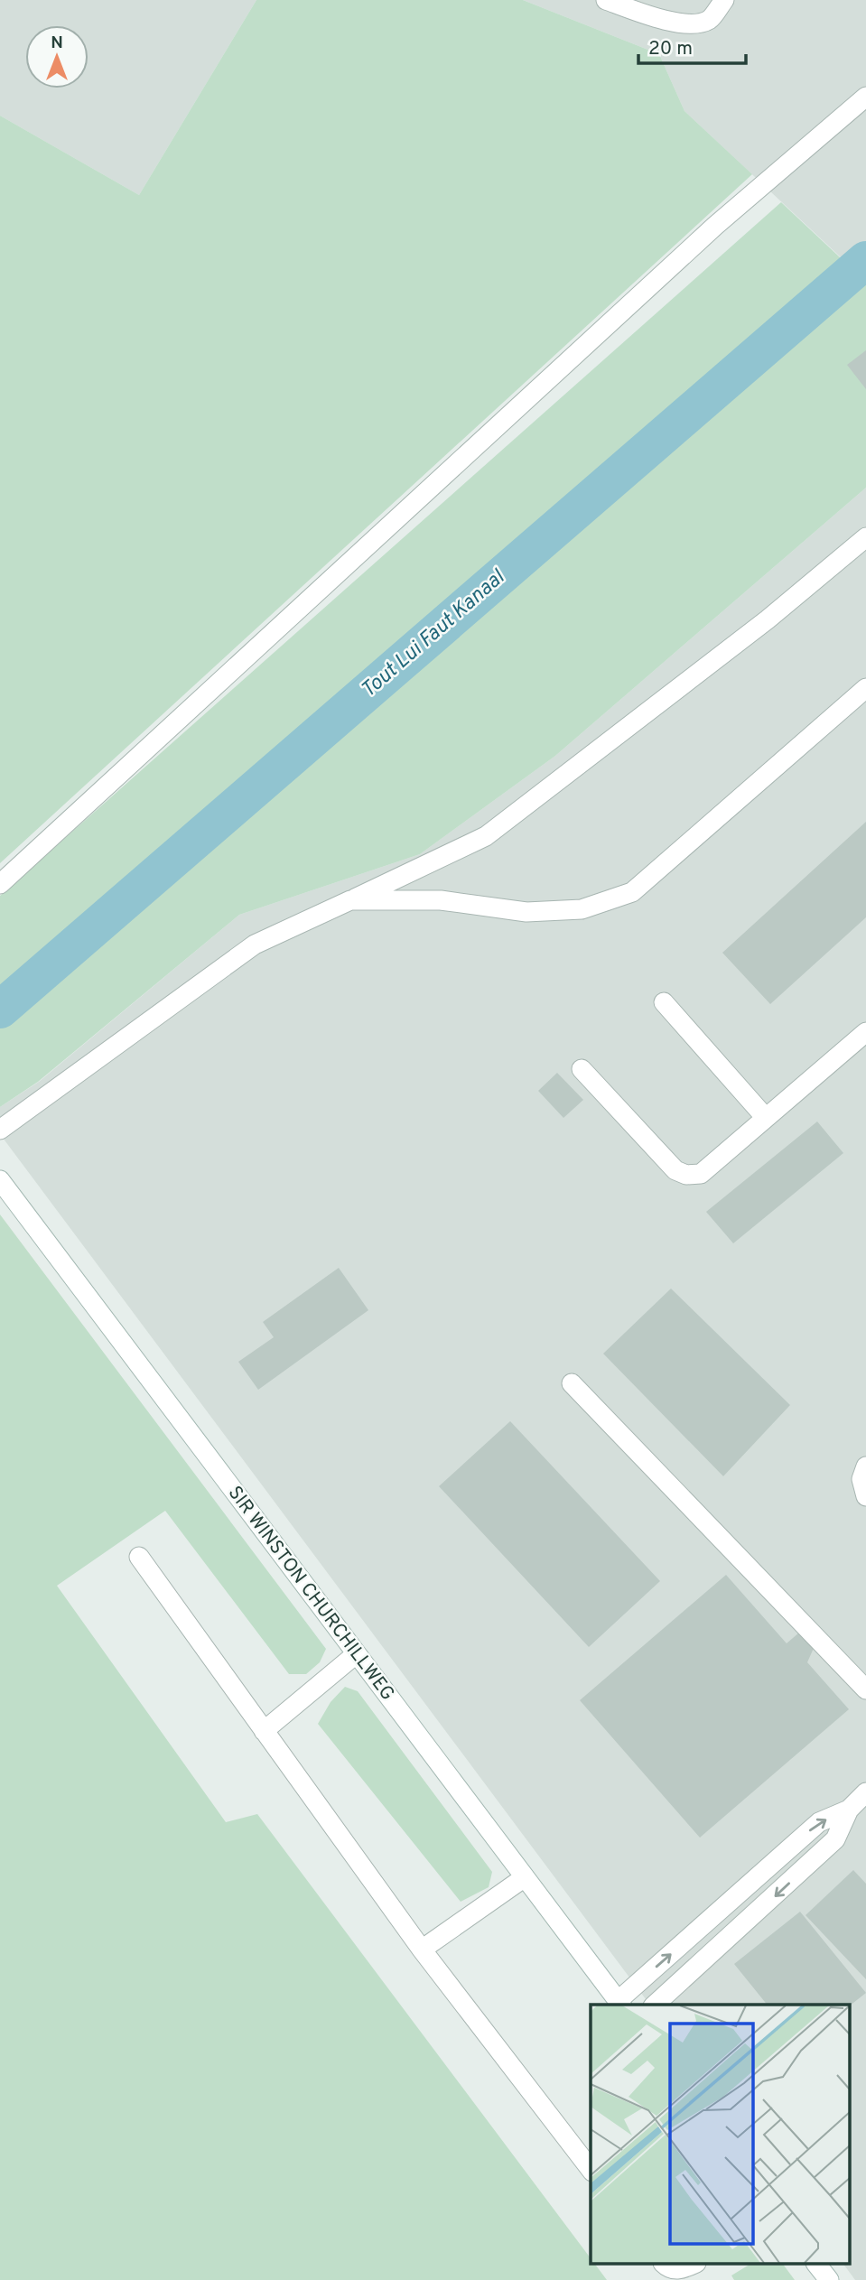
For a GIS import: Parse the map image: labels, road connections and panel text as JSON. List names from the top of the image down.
{
  "streets": {
    "street": ["SIR WINSTON CHURCHILLWEG"]
  },
  "water": ["Tout Lui Faut Kanaal"],
  "scale_bar": "20 m",
  "north": "top"
}
